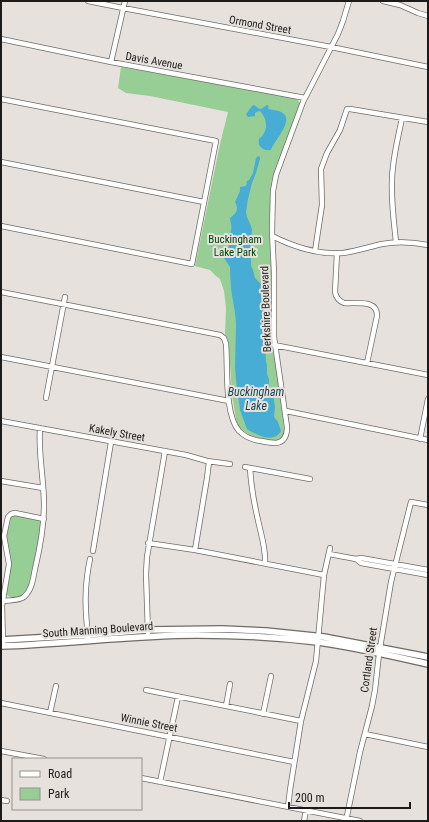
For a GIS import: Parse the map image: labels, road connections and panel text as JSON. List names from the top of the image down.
{
  "streets": {
    "street": [
      "Ormond Street",
      "Davis Avenue",
      "Berkshire Boulevard",
      "Kakely Street",
      "South Manning Boulevard",
      "Cortland Street",
      "Winnie Street"
    ]
  },
  "crossings": [
    ["Ormond Street", "Berkshire Boulevard"],
    ["Davis Avenue", "Berkshire Boulevard"],
    ["South Manning Boulevard", "Cortland Street"]
  ],
  "water": ["Buckingham Lake"],
  "parks": ["Buckingham Lake Park"],
  "legend": ["Road", "Park"],
  "scale_bar": "200 m"
}
